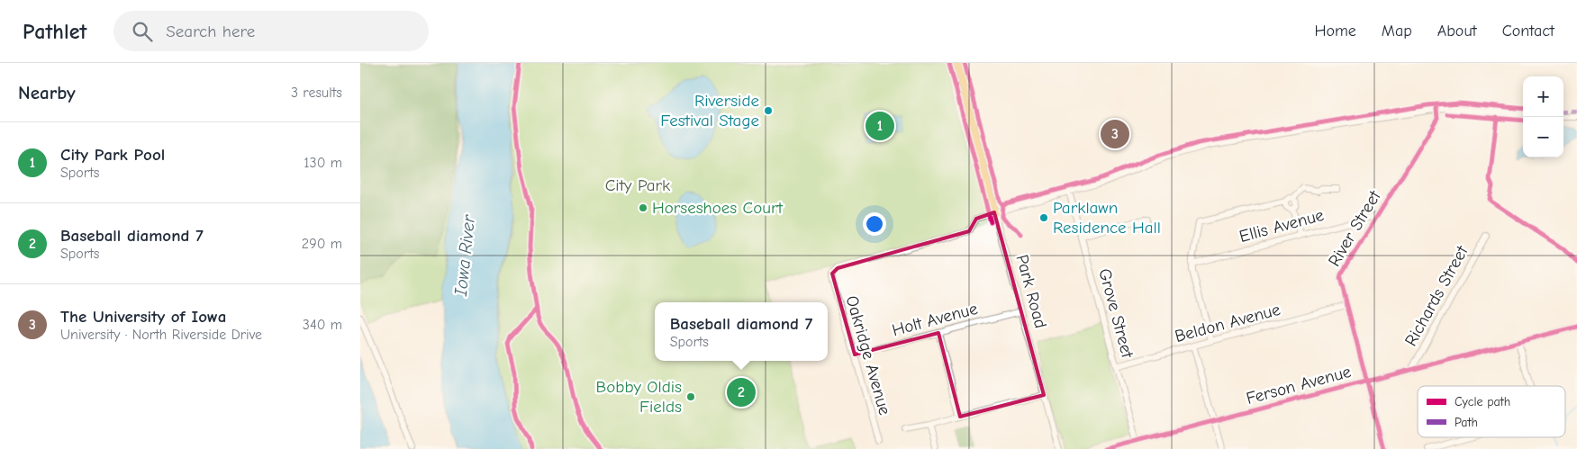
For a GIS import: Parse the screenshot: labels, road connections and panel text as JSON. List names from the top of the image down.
{
  "streets": {
    "main road": ["Park Road"],
    "street": [
      "Ellis Avenue",
      "River Street",
      "Richards Street",
      "Grove Street",
      "Holt Avenue",
      "Beldon Avenue",
      "Oakridge Avenue",
      "Ferson Avenue"
    ]
  },
  "crossings": [
    ["Ellis Avenue", "River Street"],
    ["River Street", "Beldon Avenue"],
    ["River Street", "Ferson Avenue"],
    ["Park Road", "Holt Avenue"],
    ["Park Road", "Oakridge Avenue"],
    ["Richards Street", "Ferson Avenue"],
    ["Grove Street", "Beldon Avenue"],
    ["Grove Street", "Ferson Avenue"],
    ["Holt Avenue", "Oakridge Avenue"]
  ],
  "water": ["Iowa River"],
  "parks": ["City Park"],
  "places": [
    "Riverside Festival Stage",
    "Horseshoes Court",
    "Parklawn Residence Hall",
    "Bobby Oldis Fields"
  ],
  "legend": ["Cycle path", "Path"],
  "page": {
    "header": "Pathlet",
    "search": "Search here",
    "nav": [
      "Home",
      "Map",
      "About",
      "Contact"
    ],
    "heading": ["Nearby", "3 results"],
    "map_buttons": ["+", "−"],
    "pins": ["1", "3", "2"],
    "list": [
      {
        "mark": "1",
        "name": "City Park Pool",
        "note": "Sports",
        "value": "130 m"
      },
      {
        "mark": "2",
        "name": "Baseball diamond 7",
        "note": "Sports",
        "value": "290 m"
      },
      {
        "mark": "3",
        "name": "The University of Iowa",
        "note": "University · North Riverside Drive",
        "value": "340 m"
      }
    ],
    "popup": ["Baseball diamond 7", "Sports"]
  }
}
